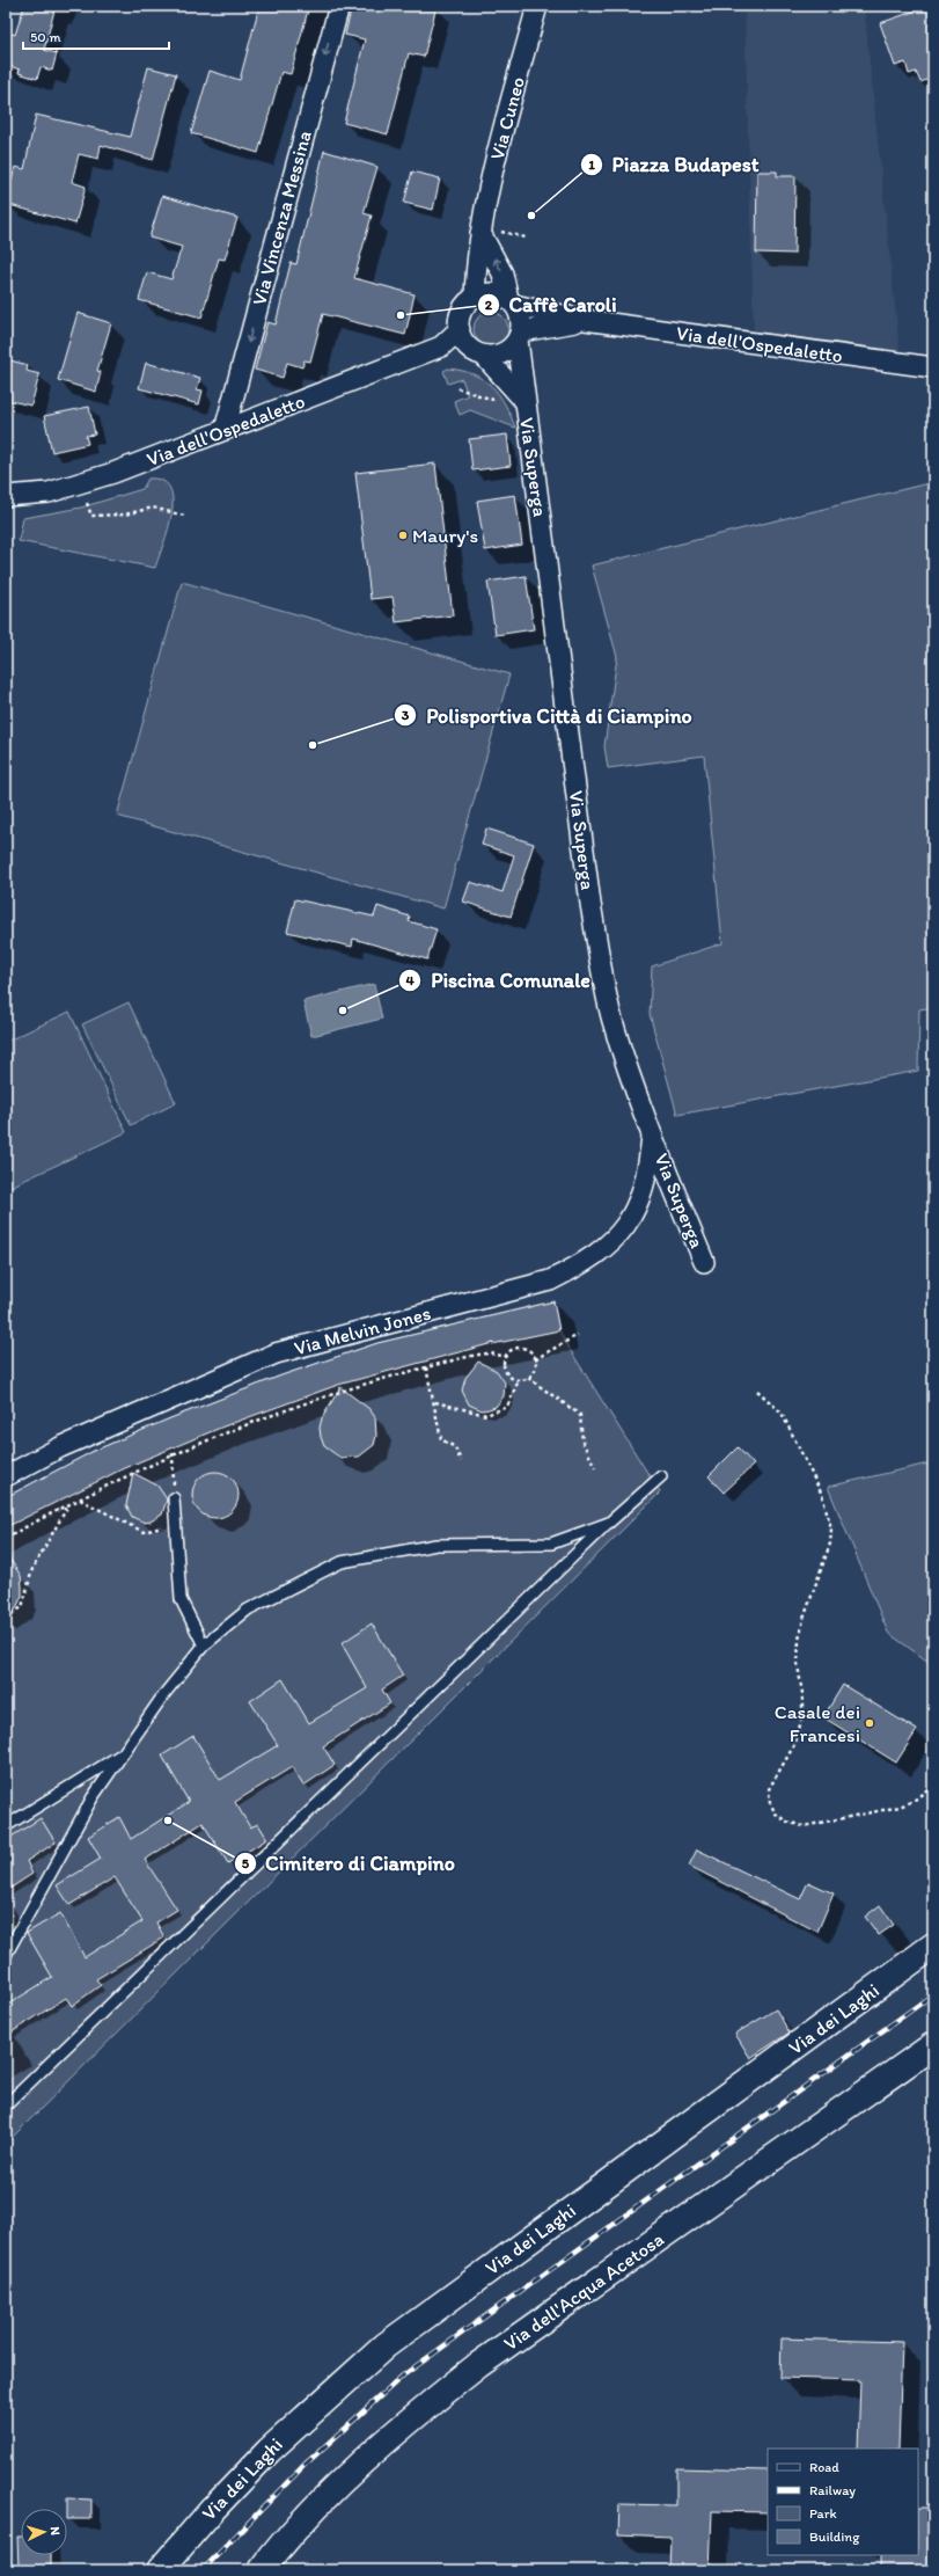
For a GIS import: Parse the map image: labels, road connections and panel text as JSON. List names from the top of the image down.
{
  "streets": {
    "main road": ["Via dei Laghi", "Via dell'Acqua Acetosa"],
    "street": [
      "Via Cuneo",
      "Via Vincenza Messina",
      "Via dell'Ospedaletto",
      "Via Superga",
      "Via Melvin Jones"
    ]
  },
  "crossings": [
    ["Via Cuneo", "Via dell'Ospedaletto"],
    ["Via Cuneo", "Via Superga"],
    ["Via Vincenza Messina", "Via dell'Ospedaletto"],
    ["Via dell'Ospedaletto", "Via Superga"],
    ["Via Superga", "Via Melvin Jones"]
  ],
  "one_way": ["Via Vincenza Messina"],
  "places": [
    "Piazza Budapest",
    "Caffè Caroli",
    "Maury's",
    "Polisportiva Città di Ciampino",
    "Piscina Comunale",
    "Casale dei Francesi",
    "Cimitero di Ciampino"
  ],
  "legend": [
    "Road",
    "Railway",
    "Park",
    "Building"
  ],
  "scale_bar": "50 m",
  "north": "right"
}
